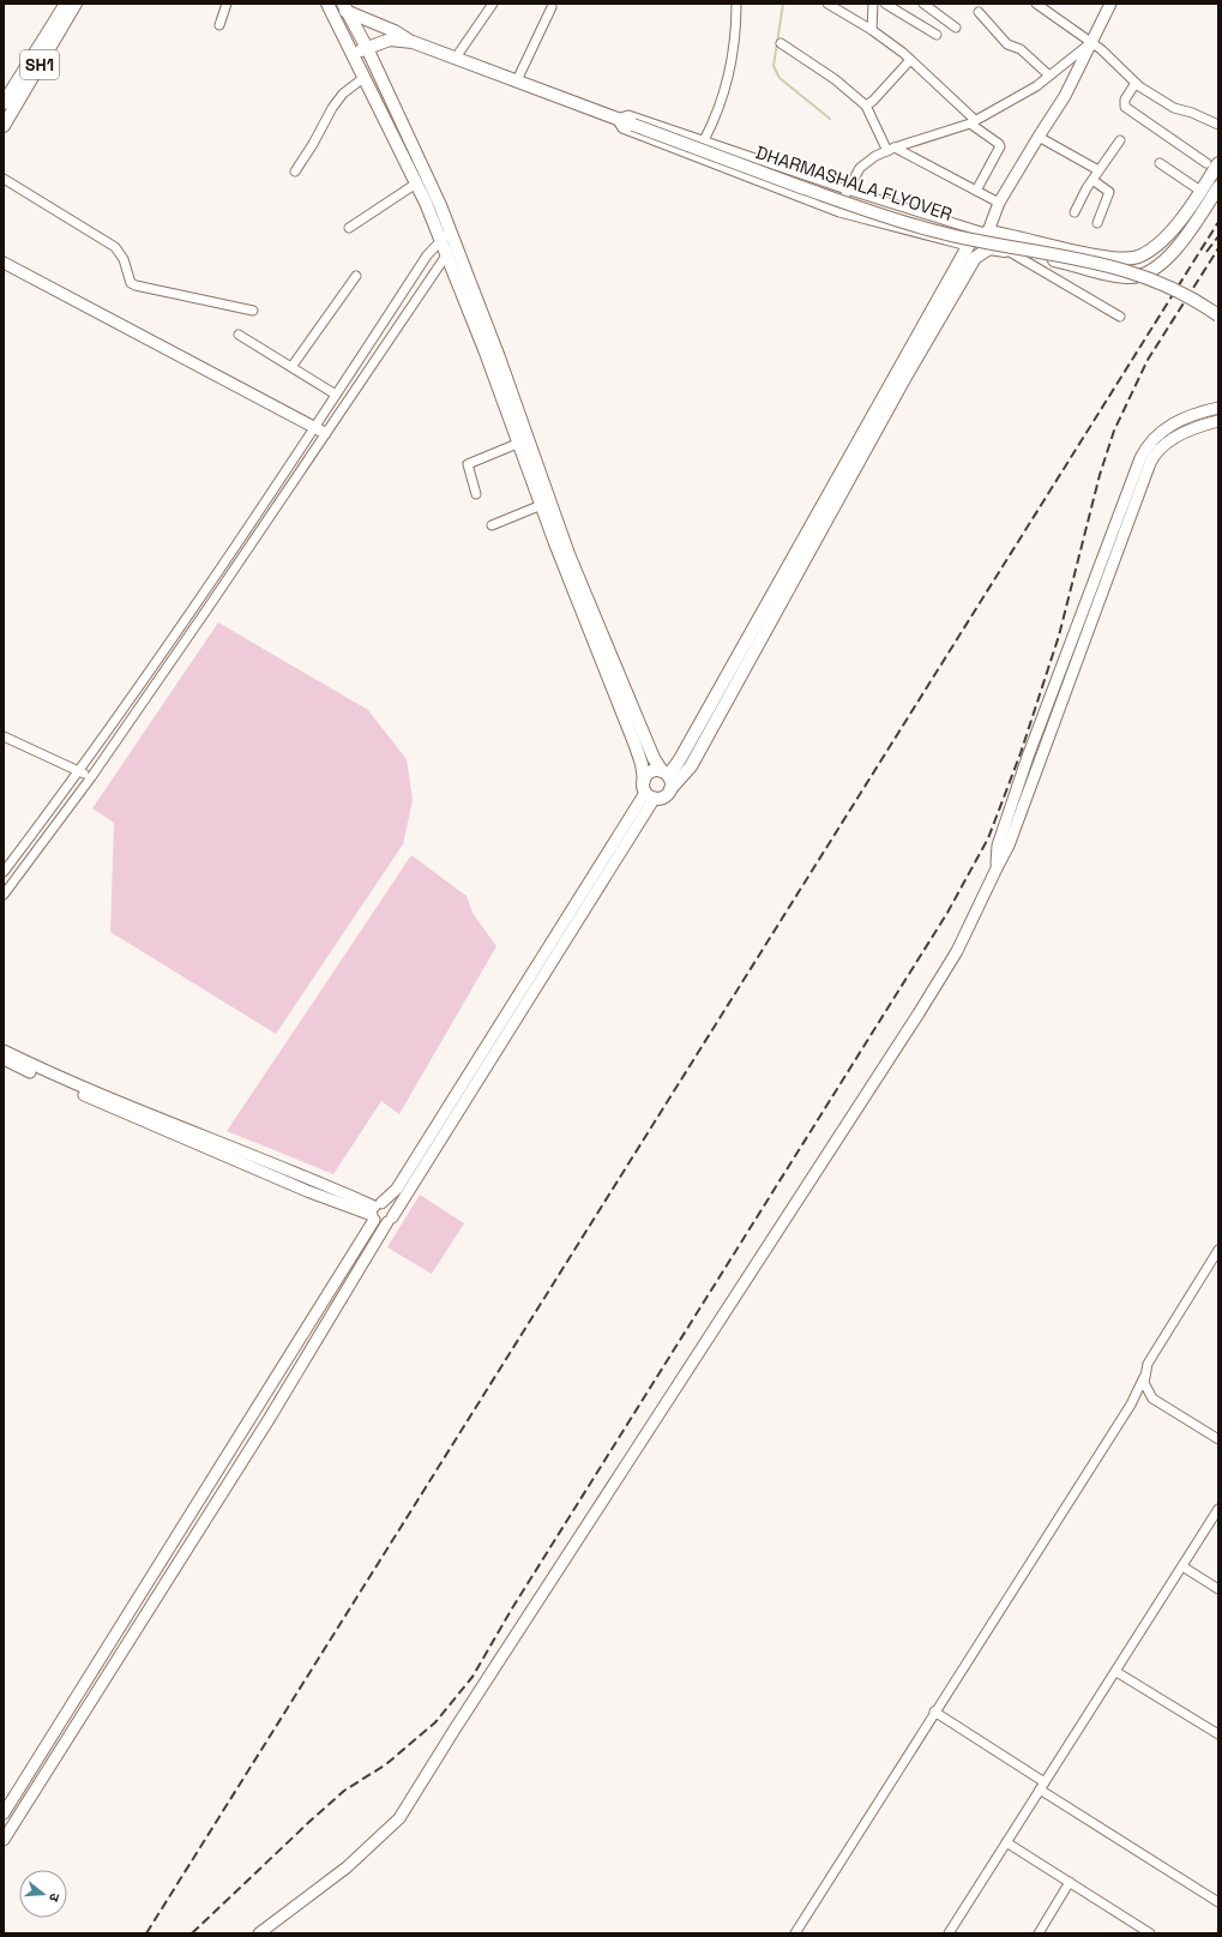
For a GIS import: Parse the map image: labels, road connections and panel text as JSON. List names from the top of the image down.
{
  "streets": {
    "main road": ["SH1", "DHARMASHALA FLYOVER"]
  },
  "north": "right"
}
